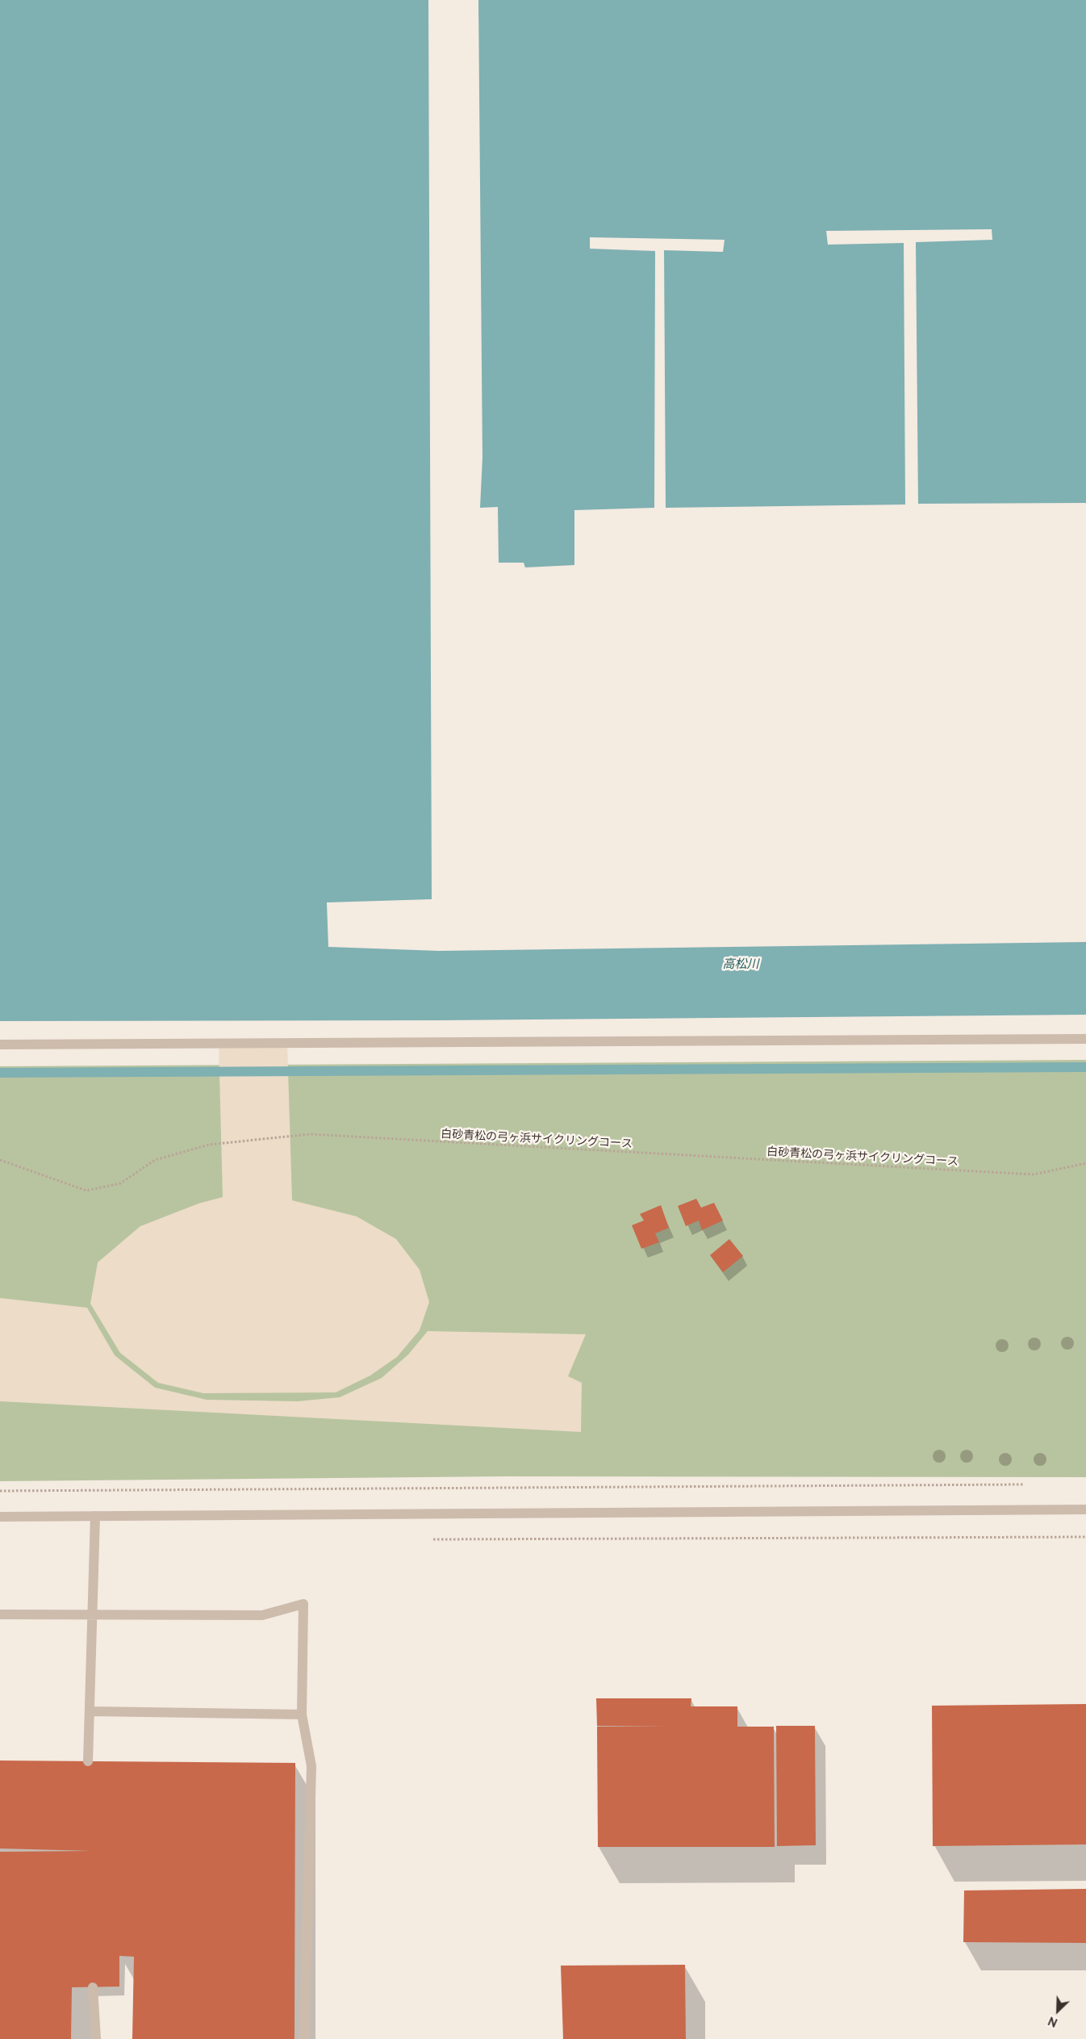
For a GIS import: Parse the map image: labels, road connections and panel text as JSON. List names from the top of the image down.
{
  "streets": {
    "path": ["白砂青松の弓ヶ浜サイクリングコース"]
  },
  "water": ["高松川"],
  "north": "bottom left"
}
